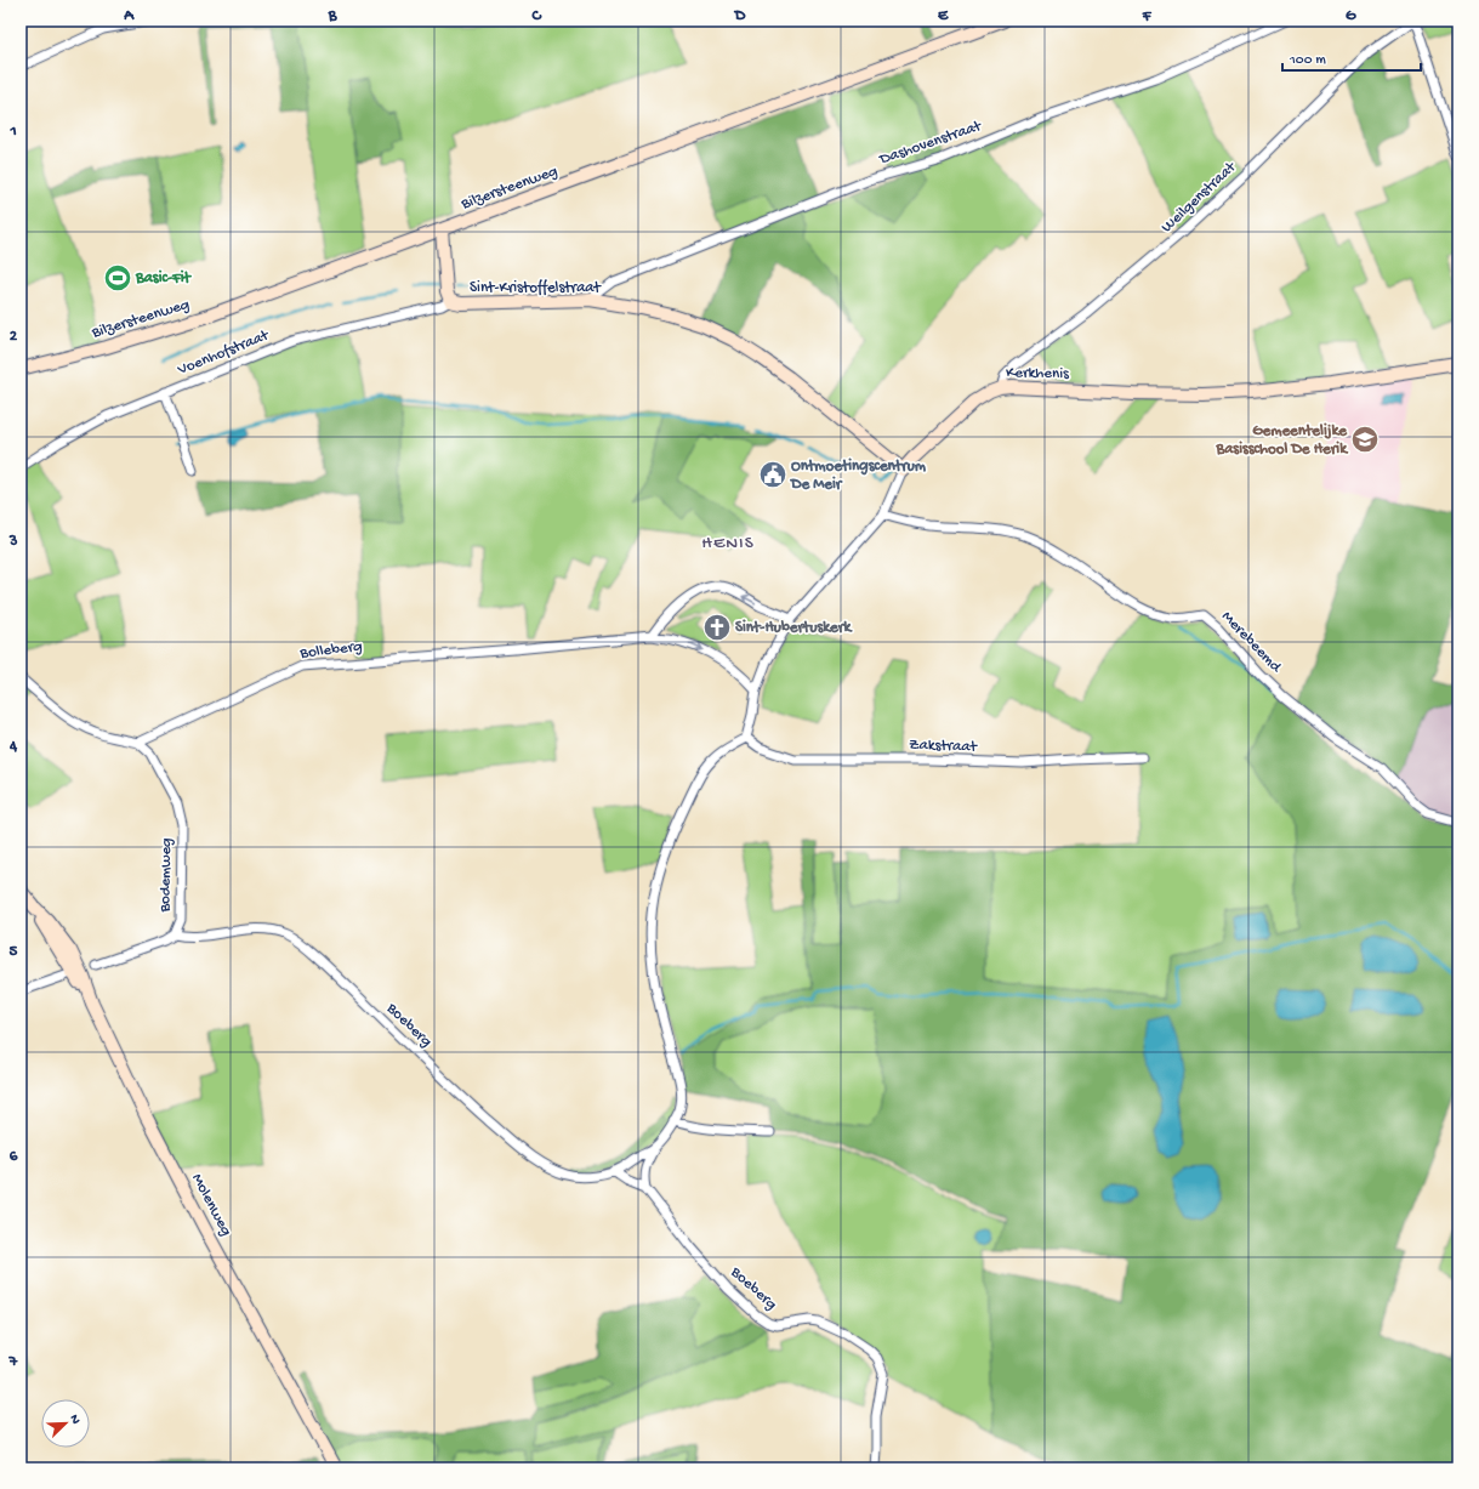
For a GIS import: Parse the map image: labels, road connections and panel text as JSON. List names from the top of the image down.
{
  "streets": {
    "main road": [
      "Bilzersteenweg",
      "Sint-Kristoffelstraat",
      "Kerkhenis",
      "Molenweg"
    ],
    "street": [
      "Dashovenstraat",
      "Weilgenstraat",
      "Voenhofstraat",
      "Merebeemd",
      "Bolleberg",
      "Zakstraat",
      "Bodemweg",
      "Boeberg"
    ]
  },
  "crossings": [
    ["Dashovenstraat", "Sint-Kristoffelstraat"],
    ["Bilzersteenweg", "Sint-Kristoffelstraat"],
    ["Weilgenstraat", "Kerkhenis"],
    ["Sint-Kristoffelstraat", "Voenhofstraat"],
    ["Sint-Kristoffelstraat", "Kerkhenis"],
    ["Kerkhenis", "Merebeemd"],
    ["Kerkhenis", "Bolleberg"],
    ["Kerkhenis", "Zakstraat"],
    ["Kerkhenis", "Boeberg"],
    ["Bolleberg", "Bodemweg"],
    ["Zakstraat", "Boeberg"],
    ["Bodemweg", "Boeberg"]
  ],
  "districts": ["HENIS"],
  "places": {
    "sports": ["Basic-Fit"],
    "school or university": ["Gemeentelijke Basisschool De Herik"],
    "public building": ["Ontmoetingscentrum De Meir"],
    "church": ["Sint-Hubertuskerk"]
  },
  "scale_bar": "100 m",
  "north": "top right",
  "grid": {
    "columns": [
      "A",
      "B",
      "C",
      "D",
      "E",
      "F",
      "G"
    ],
    "rows": [
      "1",
      "2",
      "3",
      "4",
      "5",
      "6",
      "7"
    ]
  }
}
